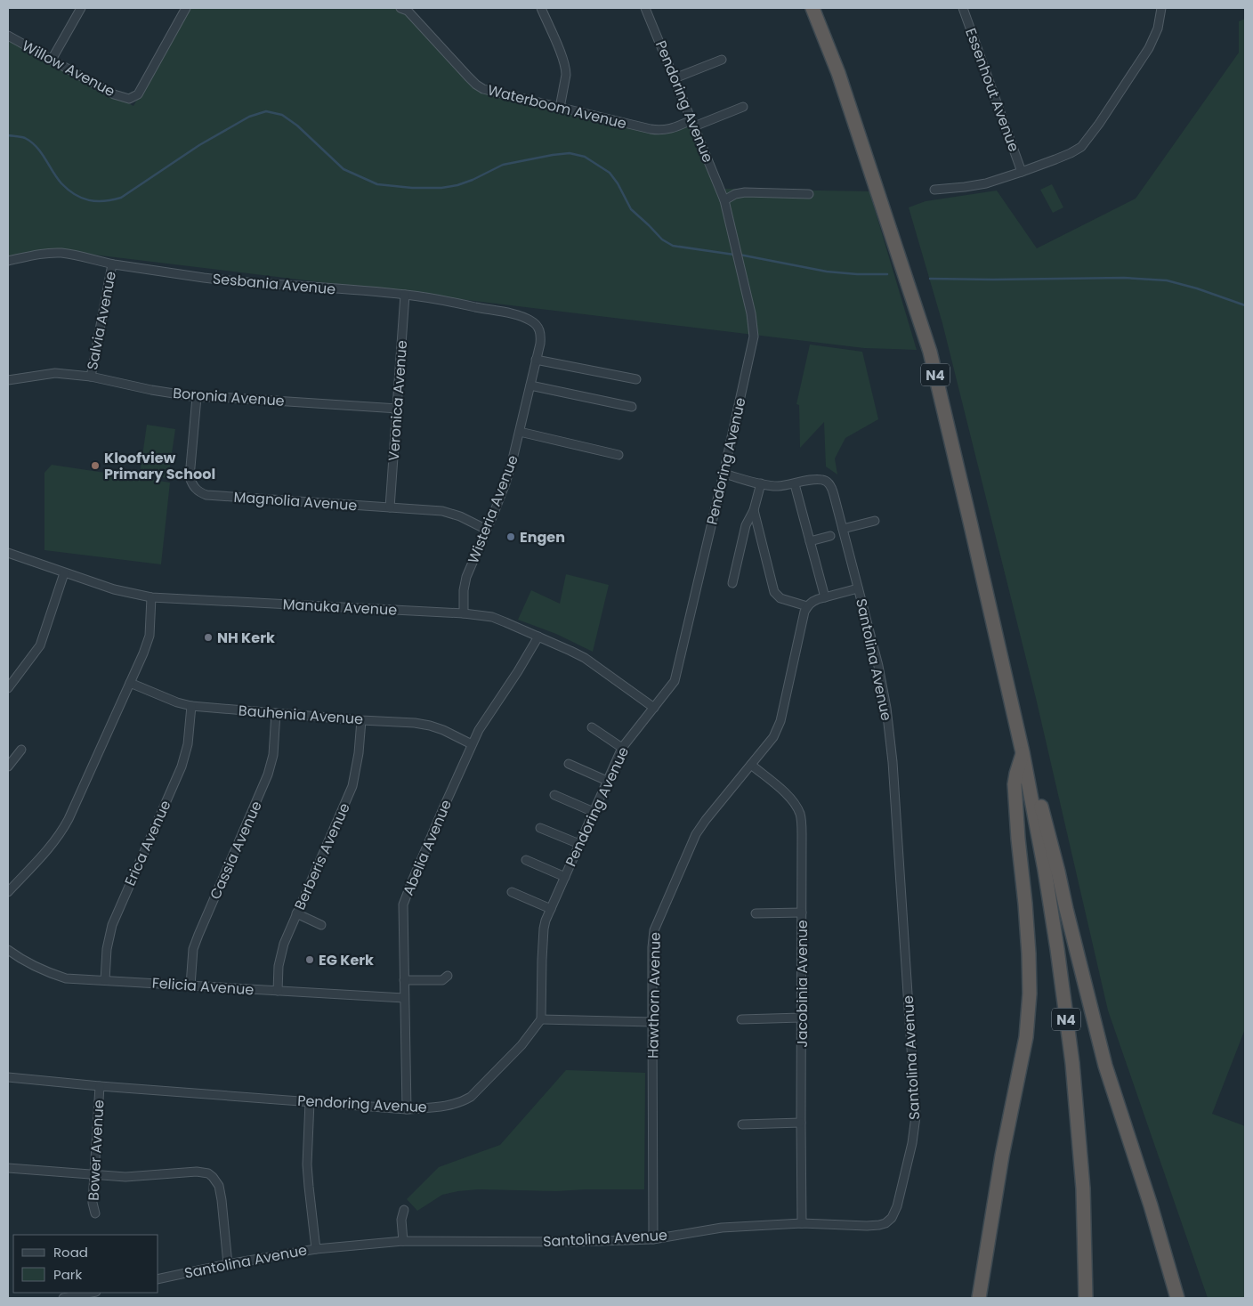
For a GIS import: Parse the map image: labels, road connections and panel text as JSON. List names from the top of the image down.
{
  "streets": {
    "highway": ["N4"],
    "street": [
      "Willow Avenue",
      "Essenhout Avenue",
      "Pendoring Avenue",
      "Waterboom Avenue",
      "Sesbania Avenue",
      "Salvia Avenue",
      "Boronia Avenue",
      "Veronica Avenue",
      "Magnolia Avenue",
      "Wisteria Avenue",
      "Manuka Avenue",
      "Santolina Avenue",
      "Bauhenia Avenue",
      "Erica Avenue",
      "Abelia Avenue",
      "Cassia Avenue",
      "Berberis Avenue",
      "Jacobinia Avenue",
      "Felicia Avenue",
      "Hawthorn Avenue",
      "Bower Avenue"
    ]
  },
  "crossings": [
    ["Pendoring Avenue", "Waterboom Avenue"],
    ["Pendoring Avenue", "Manuka Avenue"],
    ["Pendoring Avenue", "Santolina Avenue"],
    ["Pendoring Avenue", "Abelia Avenue"],
    ["Pendoring Avenue", "Bower Avenue"],
    ["Sesbania Avenue", "Salvia Avenue"],
    ["Sesbania Avenue", "Veronica Avenue"],
    ["Sesbania Avenue", "Wisteria Avenue"],
    ["Salvia Avenue", "Boronia Avenue"],
    ["Boronia Avenue", "Veronica Avenue"],
    ["Boronia Avenue", "Magnolia Avenue"],
    ["Veronica Avenue", "Magnolia Avenue"],
    ["Magnolia Avenue", "Wisteria Avenue"],
    ["Wisteria Avenue", "Manuka Avenue"],
    ["Manuka Avenue", "Abelia Avenue"],
    ["Santolina Avenue", "Jacobinia Avenue"],
    ["Santolina Avenue", "Hawthorn Avenue"],
    ["Bauhenia Avenue", "Erica Avenue"],
    ["Bauhenia Avenue", "Abelia Avenue"],
    ["Bauhenia Avenue", "Cassia Avenue"],
    ["Bauhenia Avenue", "Berberis Avenue"],
    ["Erica Avenue", "Felicia Avenue"],
    ["Abelia Avenue", "Felicia Avenue"],
    ["Cassia Avenue", "Felicia Avenue"],
    ["Berberis Avenue", "Felicia Avenue"],
    ["Jacobinia Avenue", "Hawthorn Avenue"]
  ],
  "places": [
    "Kloofview Primary School",
    "Engen",
    "NH Kerk",
    "EG Kerk"
  ],
  "legend": ["Road", "Park"]
}
